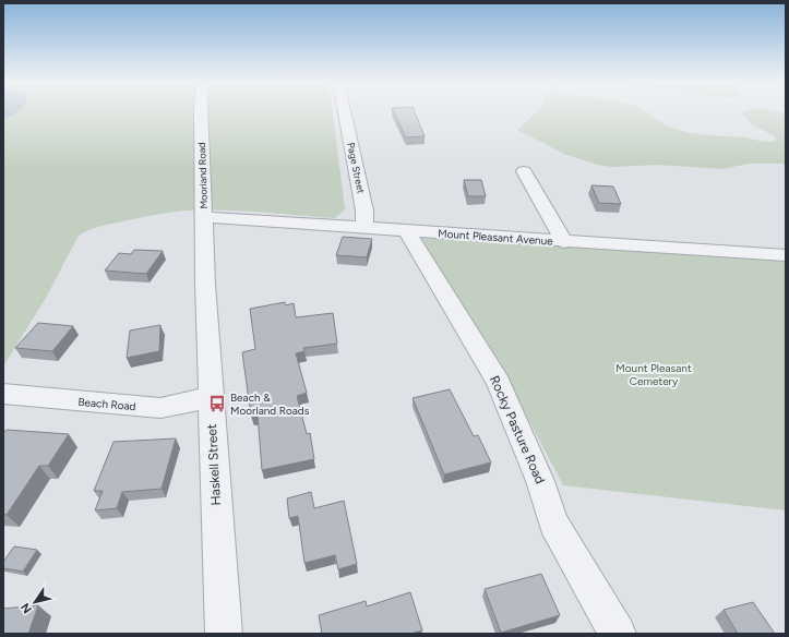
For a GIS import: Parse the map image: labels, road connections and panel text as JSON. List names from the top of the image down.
{
  "streets": {
    "street": [
      "Page Street",
      "Moorland Road",
      "Mount Pleasant Avenue",
      "Beach Road",
      "Rocky Pasture Road",
      "Haskell Street"
    ]
  },
  "crossings": [
    ["Page Street", "Mount Pleasant Avenue"],
    ["Moorland Road", "Mount Pleasant Avenue"],
    ["Moorland Road", "Haskell Street"],
    ["Mount Pleasant Avenue", "Rocky Pasture Road"],
    ["Mount Pleasant Avenue", "Haskell Street"],
    ["Beach Road", "Haskell Street"]
  ],
  "parks": ["Mount Pleasant Cemetery"],
  "places": {
    "bus stop": ["Beach & Moorland Roads"]
  },
  "north": "bottom left"
}
